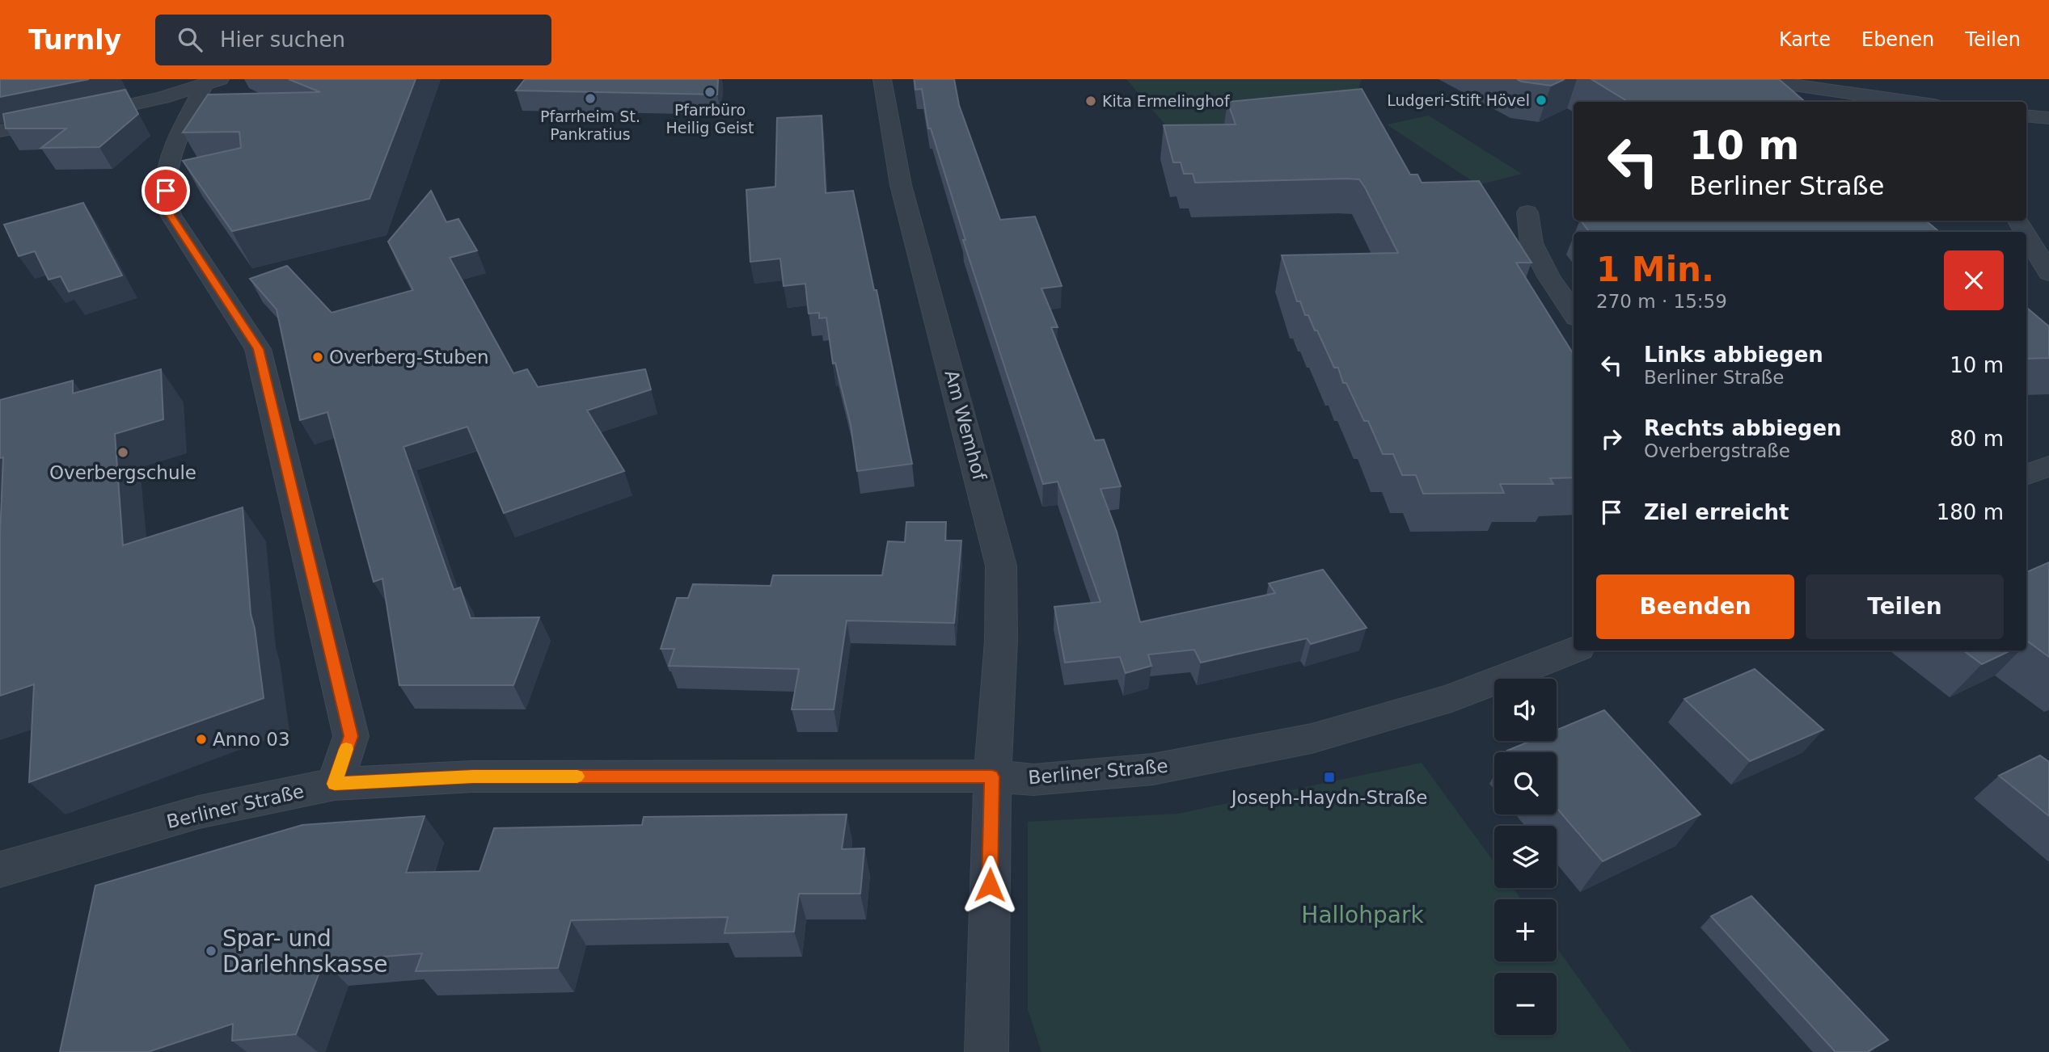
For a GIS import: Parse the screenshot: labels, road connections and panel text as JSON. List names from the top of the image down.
{
  "streets": {
    "street": ["Am Wemhof", "Berliner Straße"]
  },
  "crossings": [
    ["Am Wemhof", "Berliner Straße"]
  ],
  "parks": ["Hallohpark"],
  "places": {
    "other": [
      "Pfarrbüro Heilig Geist",
      "Pfarrheim St. Pankratius",
      "Ludgeri-Stift Hövel",
      "Kita Ermelinghof",
      "Overberg-Stuben",
      "Overbergschule",
      "Anno 03",
      "Spar- und Darlehnskasse"
    ],
    "transit": ["Joseph-Haydn-Straße"]
  },
  "page": {
    "header": "Turnly",
    "search": "Hier suchen",
    "nav": ["Karte", "Ebenen", "Teilen"],
    "turn": ["10 m", "Berliner Straße"],
    "heading": ["1 Min.", "270 m · 15:59"],
    "list": [
      {
        "name": "Links abbiegen",
        "note": "Berliner Straße",
        "value": "10 m"
      },
      {
        "name": "Rechts abbiegen",
        "note": "Overbergstraße",
        "value": "80 m"
      },
      {
        "name": "Ziel erreicht",
        "value": "180 m"
      }
    ],
    "buttons": ["Beenden", "Teilen"],
    "map_buttons": ["+", "−"]
  }
}
